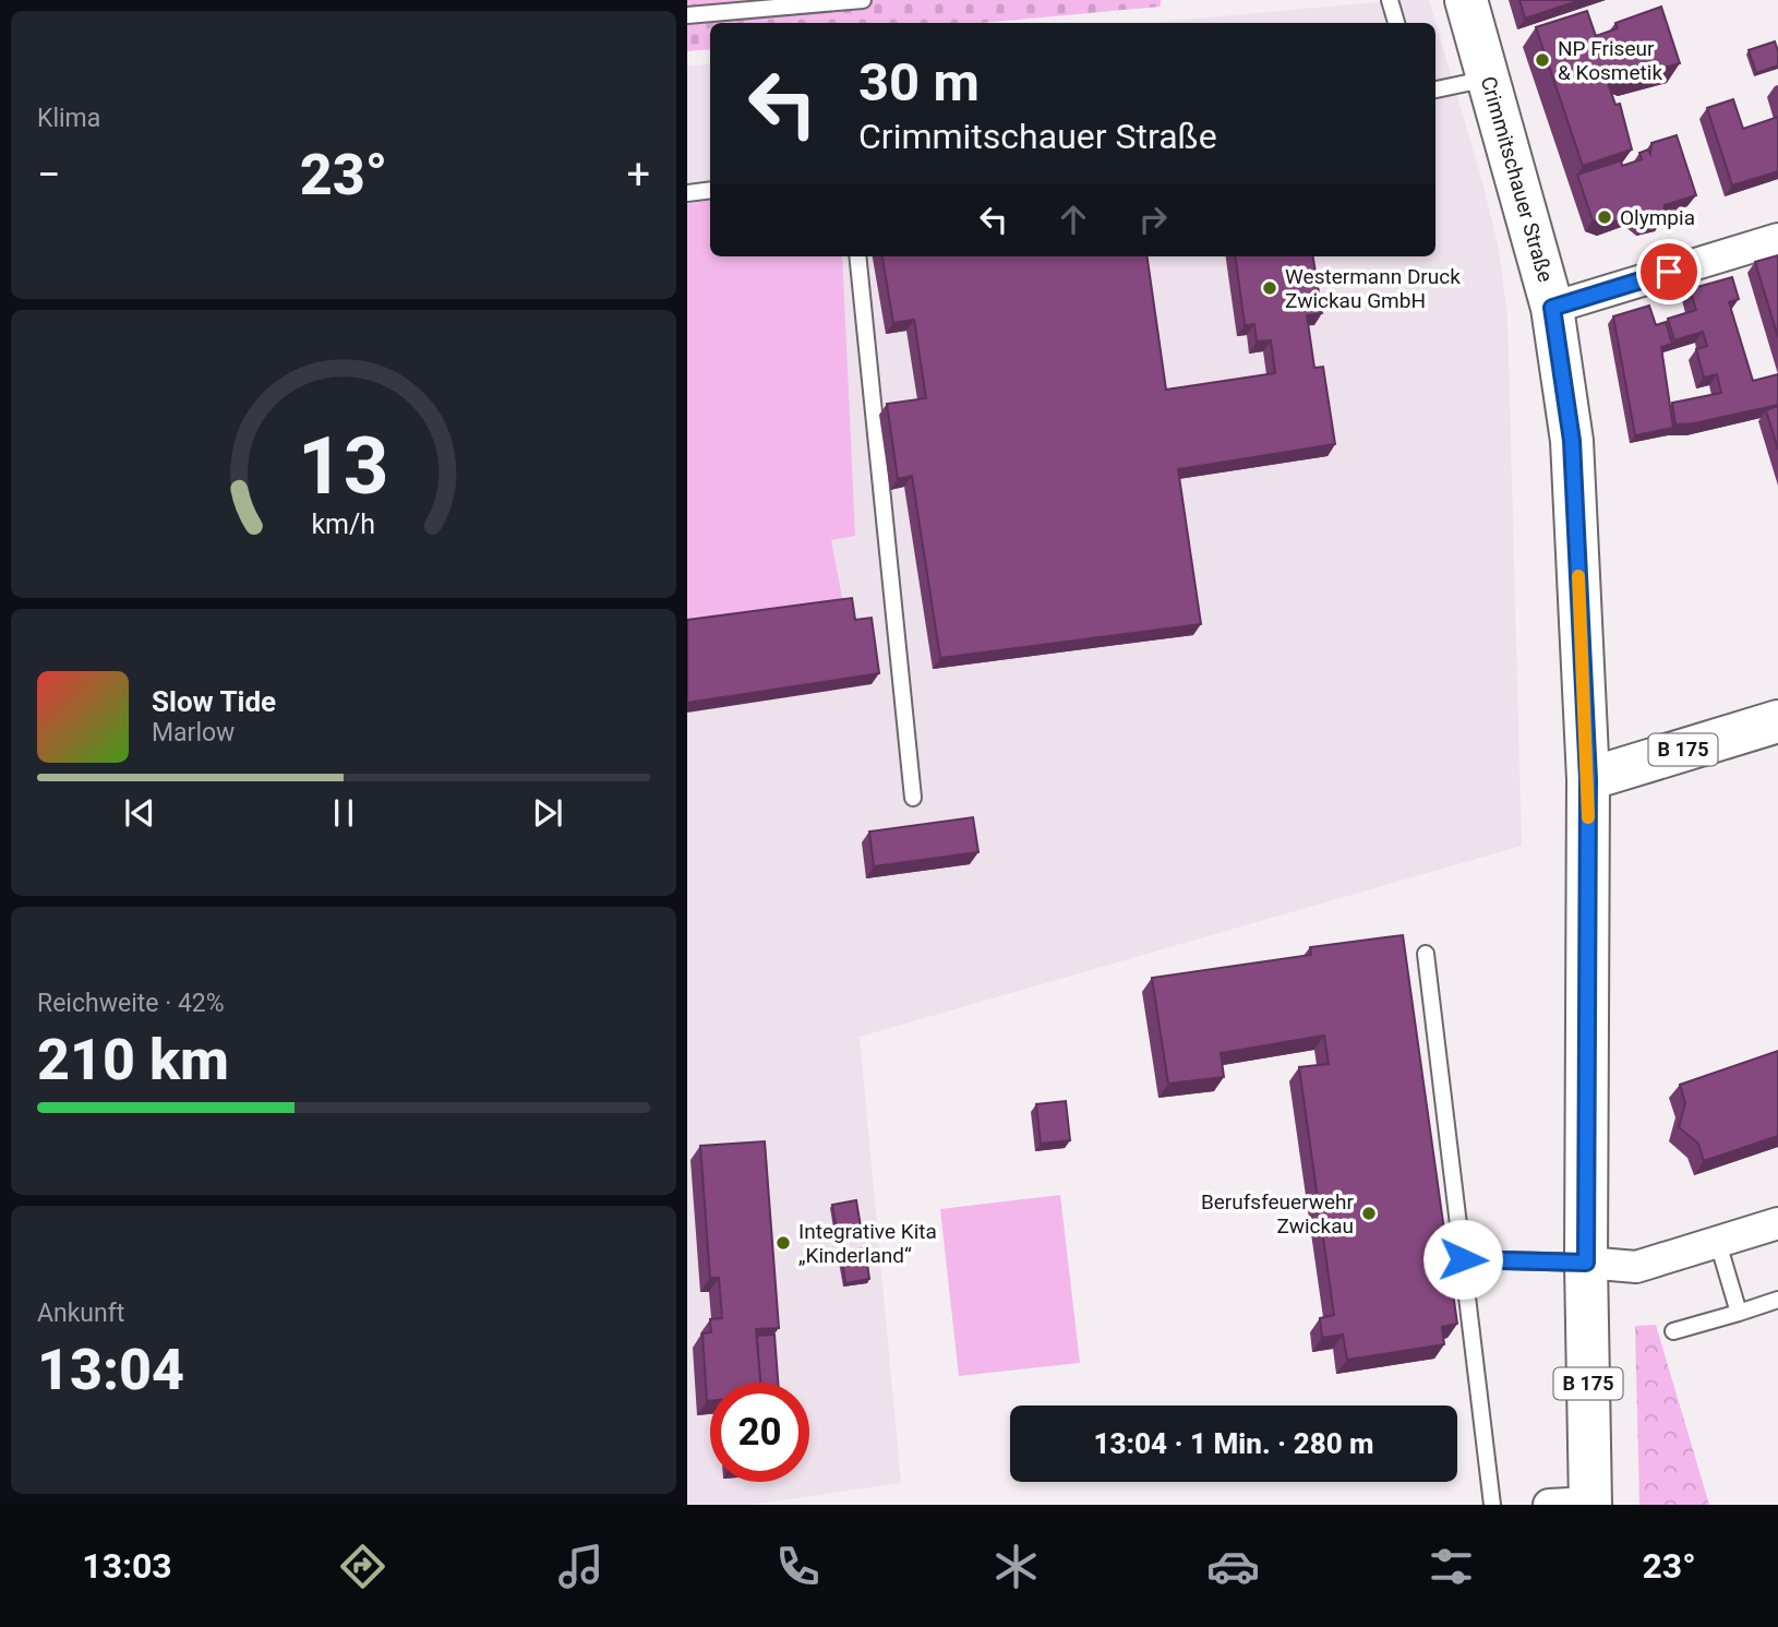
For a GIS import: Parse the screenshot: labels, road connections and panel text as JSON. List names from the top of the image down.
{
  "streets": {
    "main road": ["Crimmitschauer Straße", "B 175"]
  },
  "crossings": [
    ["Crimmitschauer Straße", "B 175"]
  ],
  "places": [
    "NP Friseur & Kosmetik",
    "Olympia",
    "Westermann Druck Zwickau GmbH",
    "Berufsfeuerwehr Zwickau",
    "Integrative Kita „Kinderland“"
  ],
  "page": {
    "tile": [
      "Klima",
      ["Reichweite · 42%", "210 km"],
      ["Ankunft", "13:04"]
    ],
    "turn": ["30 m", "Crimmitschauer Straße"],
    "heat": ["−", "23°", "+"],
    "song": ["Slow Tide", "Marlow"],
    "limit": "20",
    "trip": "13:04 · 1 Min. · 280 m",
    "tabs": ["13:03", "23°"],
    "gauge": ["13", "km/h"]
  }
}
